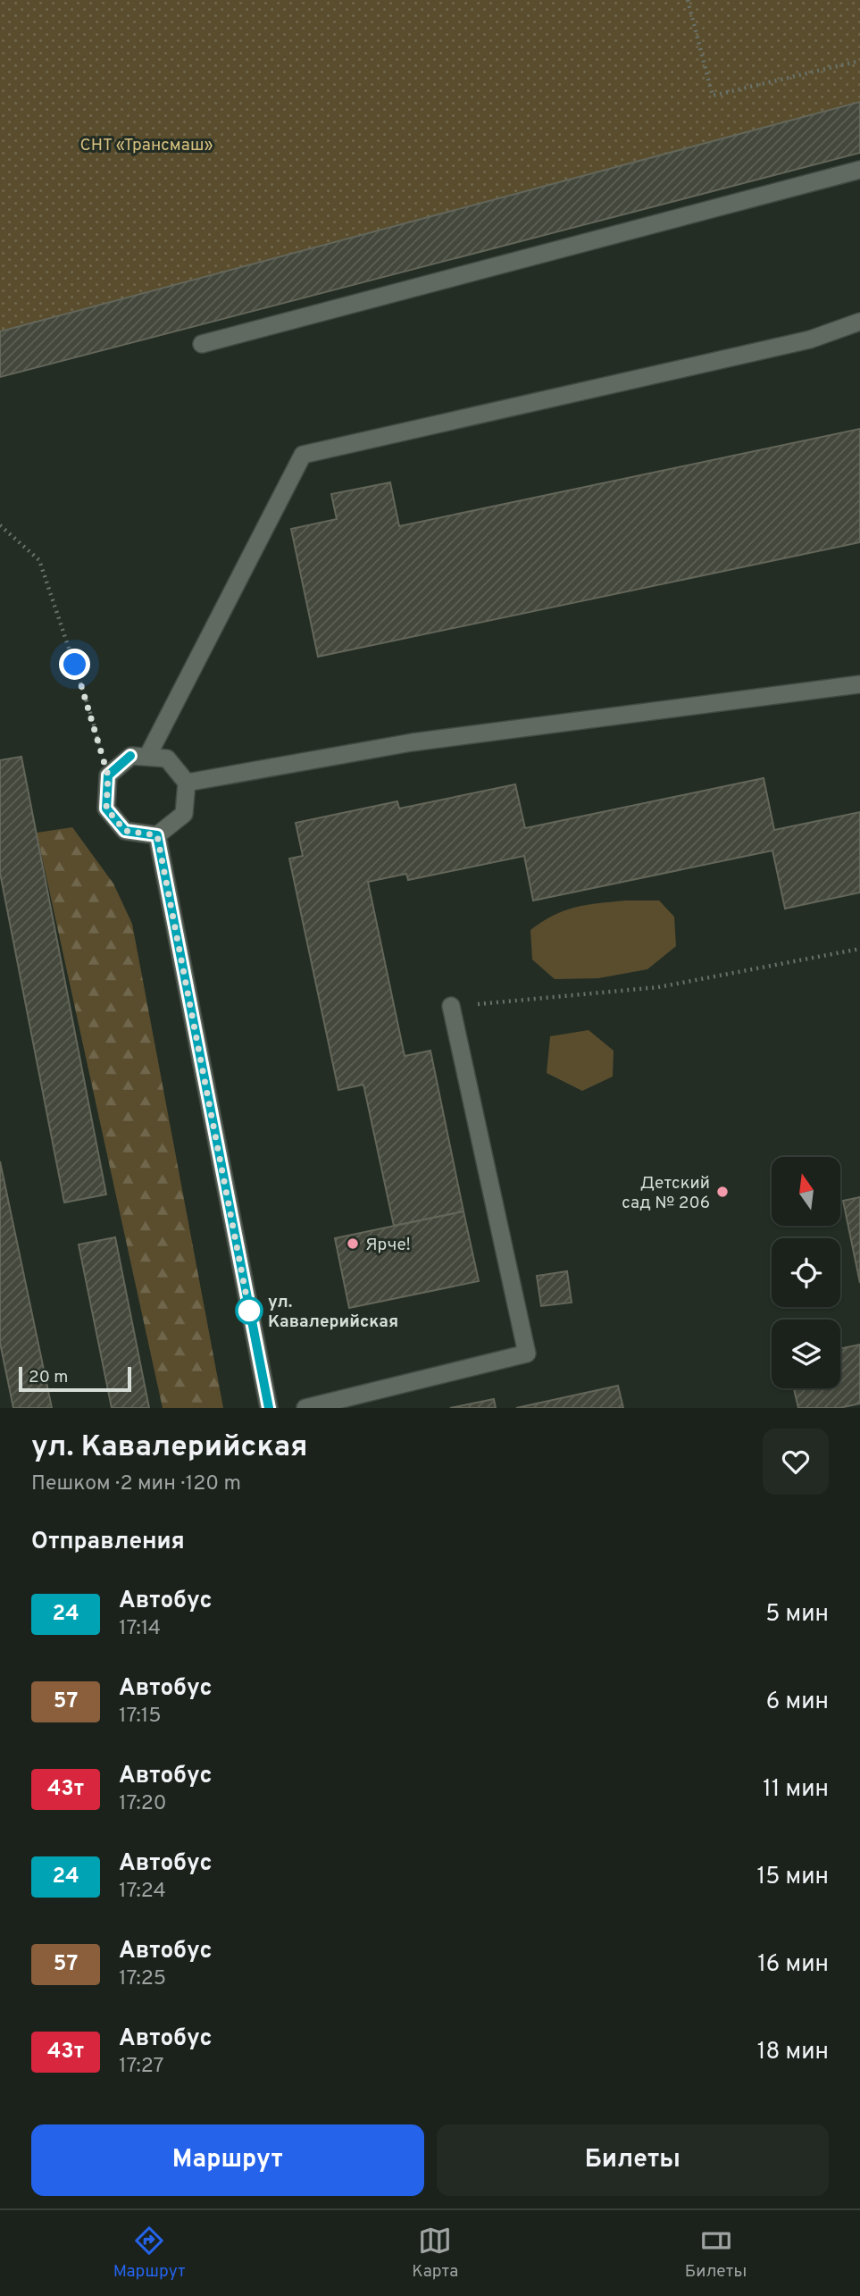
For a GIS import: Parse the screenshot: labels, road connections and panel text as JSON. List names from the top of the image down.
{
  "parks": ["СНТ «Трансмаш»"],
  "places": ["Детский сад № 206", "Ярче!", "ул. Кавалерийская"],
  "lines": ["bus line 24"],
  "scale_bar": "20 m",
  "north": "top",
  "page": {
    "scale": "20 m",
    "heading": [
      ["ул. Кавалерийская", "Пешком · 2 мин · 120 m"],
      "Отправления"
    ],
    "list": [
      {
        "mark": "24",
        "name": "Автобус",
        "note": "17:14",
        "value": "5 мин"
      },
      {
        "mark": "57",
        "name": "Автобус",
        "note": "17:15",
        "value": "6 мин"
      },
      {
        "mark": "43т",
        "name": "Автобус",
        "note": "17:20",
        "value": "11 мин"
      },
      {
        "mark": "24",
        "name": "Автобус",
        "note": "17:24",
        "value": "15 мин"
      },
      {
        "mark": "57",
        "name": "Автобус",
        "note": "17:25",
        "value": "16 мин"
      },
      {
        "mark": "43т",
        "name": "Автобус",
        "note": "17:27",
        "value": "18 мин"
      }
    ],
    "buttons": ["Маршрут", "Билеты"],
    "tabs": ["Маршрут", "Карта", "Билеты"]
  }
}
